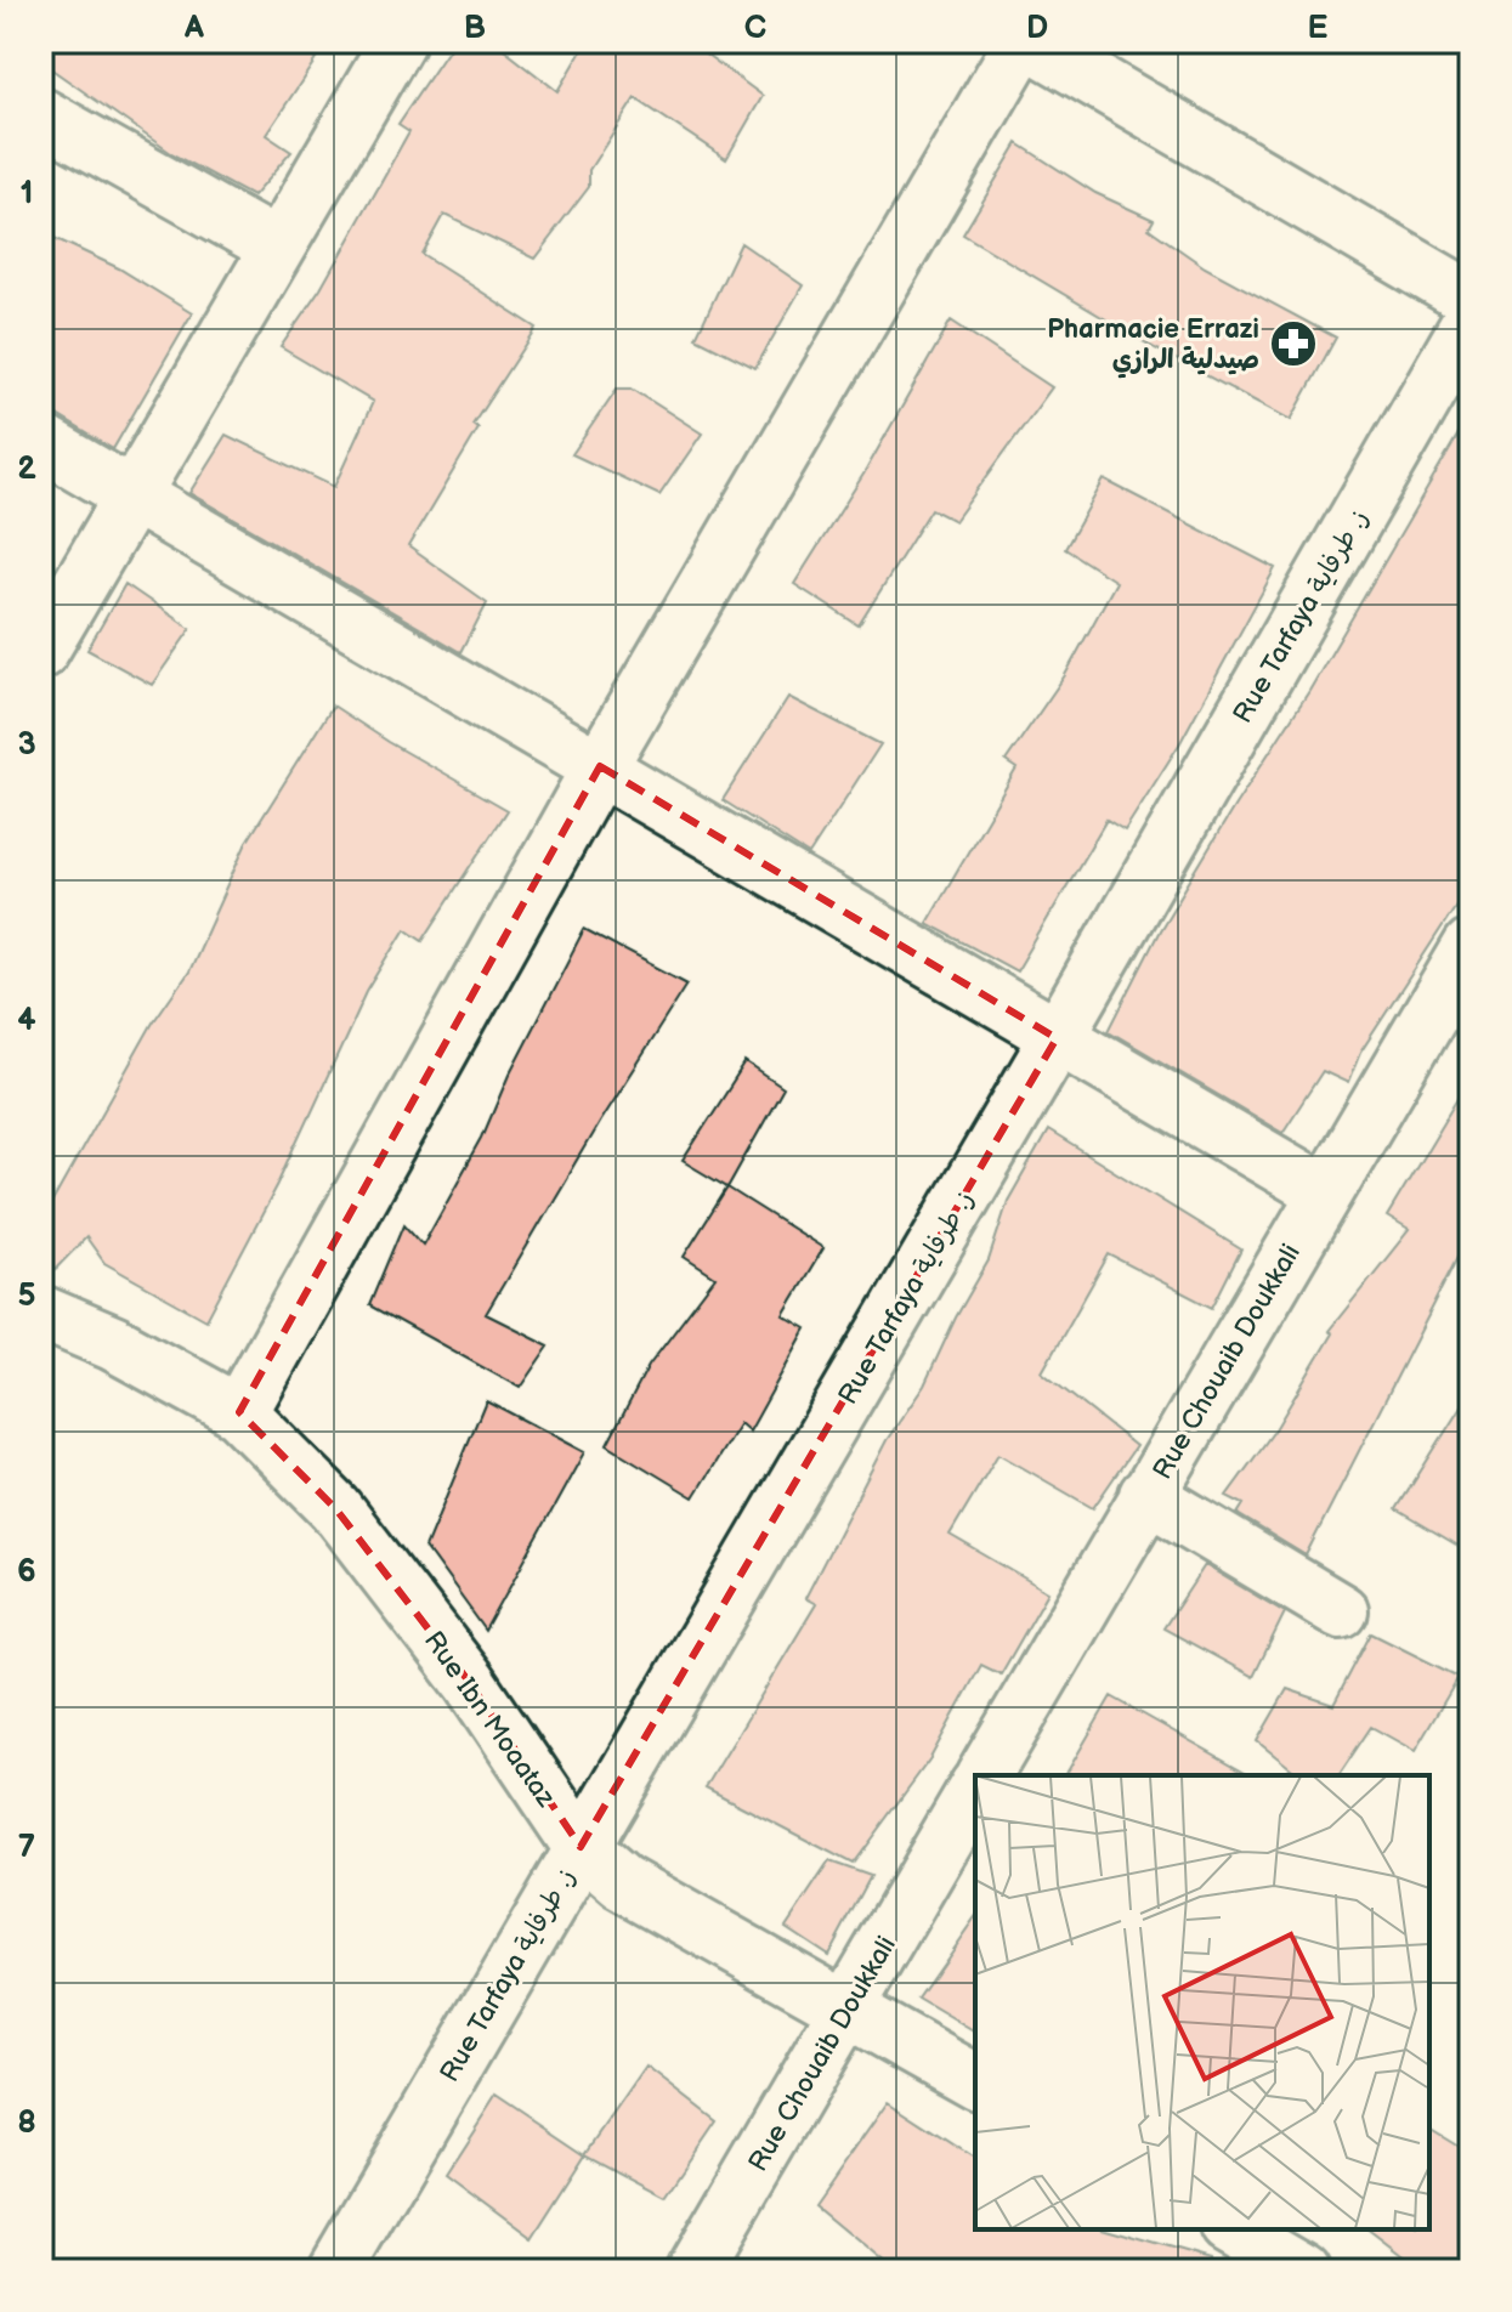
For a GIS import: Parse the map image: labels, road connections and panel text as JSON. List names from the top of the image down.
{
  "streets": {
    "street": ["Rue Tarfaya ز. طرفاية", "Rue Chouaib Doukkali", "Rue Ibn Moaataz"]
  },
  "crossings": [
    ["Rue Tarfaya ز. طرفاية", "Rue Ibn Moaataz"],
    ["Rue Chouaib Doukkali", "Rue Ibn Moaataz"]
  ],
  "places": {
    "pharmacy": ["Pharmacie Errazi صيدلية الرازي"]
  },
  "grid": {
    "columns": [
      "A",
      "B",
      "C",
      "D",
      "E"
    ],
    "rows": [
      "1",
      "2",
      "3",
      "4",
      "5",
      "6",
      "7",
      "8"
    ]
  }
}
